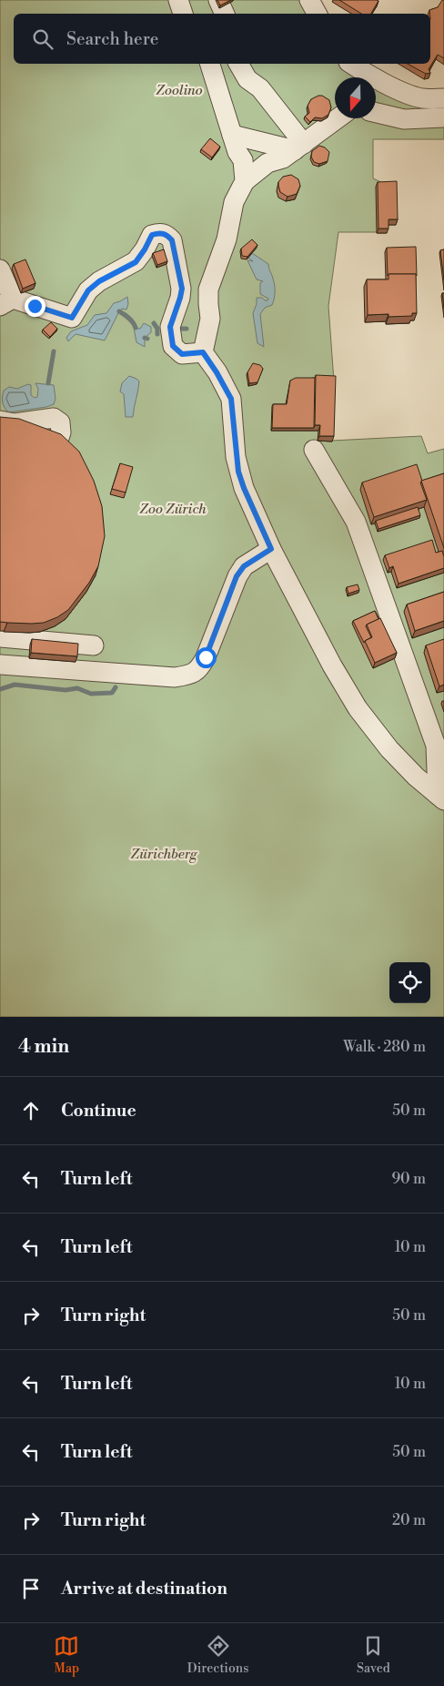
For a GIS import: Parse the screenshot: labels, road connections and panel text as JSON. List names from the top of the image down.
{
  "parks": ["Zoolino", "Zoo Zürich", "Zürichberg"],
  "north": "bottom",
  "page": {
    "search": "Search here",
    "heading": ["4 min", "Walk · 280 m"],
    "list": [
      ["Continue", "50 m"],
      ["Turn left", "90 m"],
      ["Turn left", "10 m"],
      ["Turn right", "50 m"],
      ["Turn left", "10 m"],
      ["Turn left", "50 m"],
      ["Turn right", "20 m"],
      "Arrive at destination"
    ],
    "nav": ["Map", "Directions", "Saved"]
  }
}
